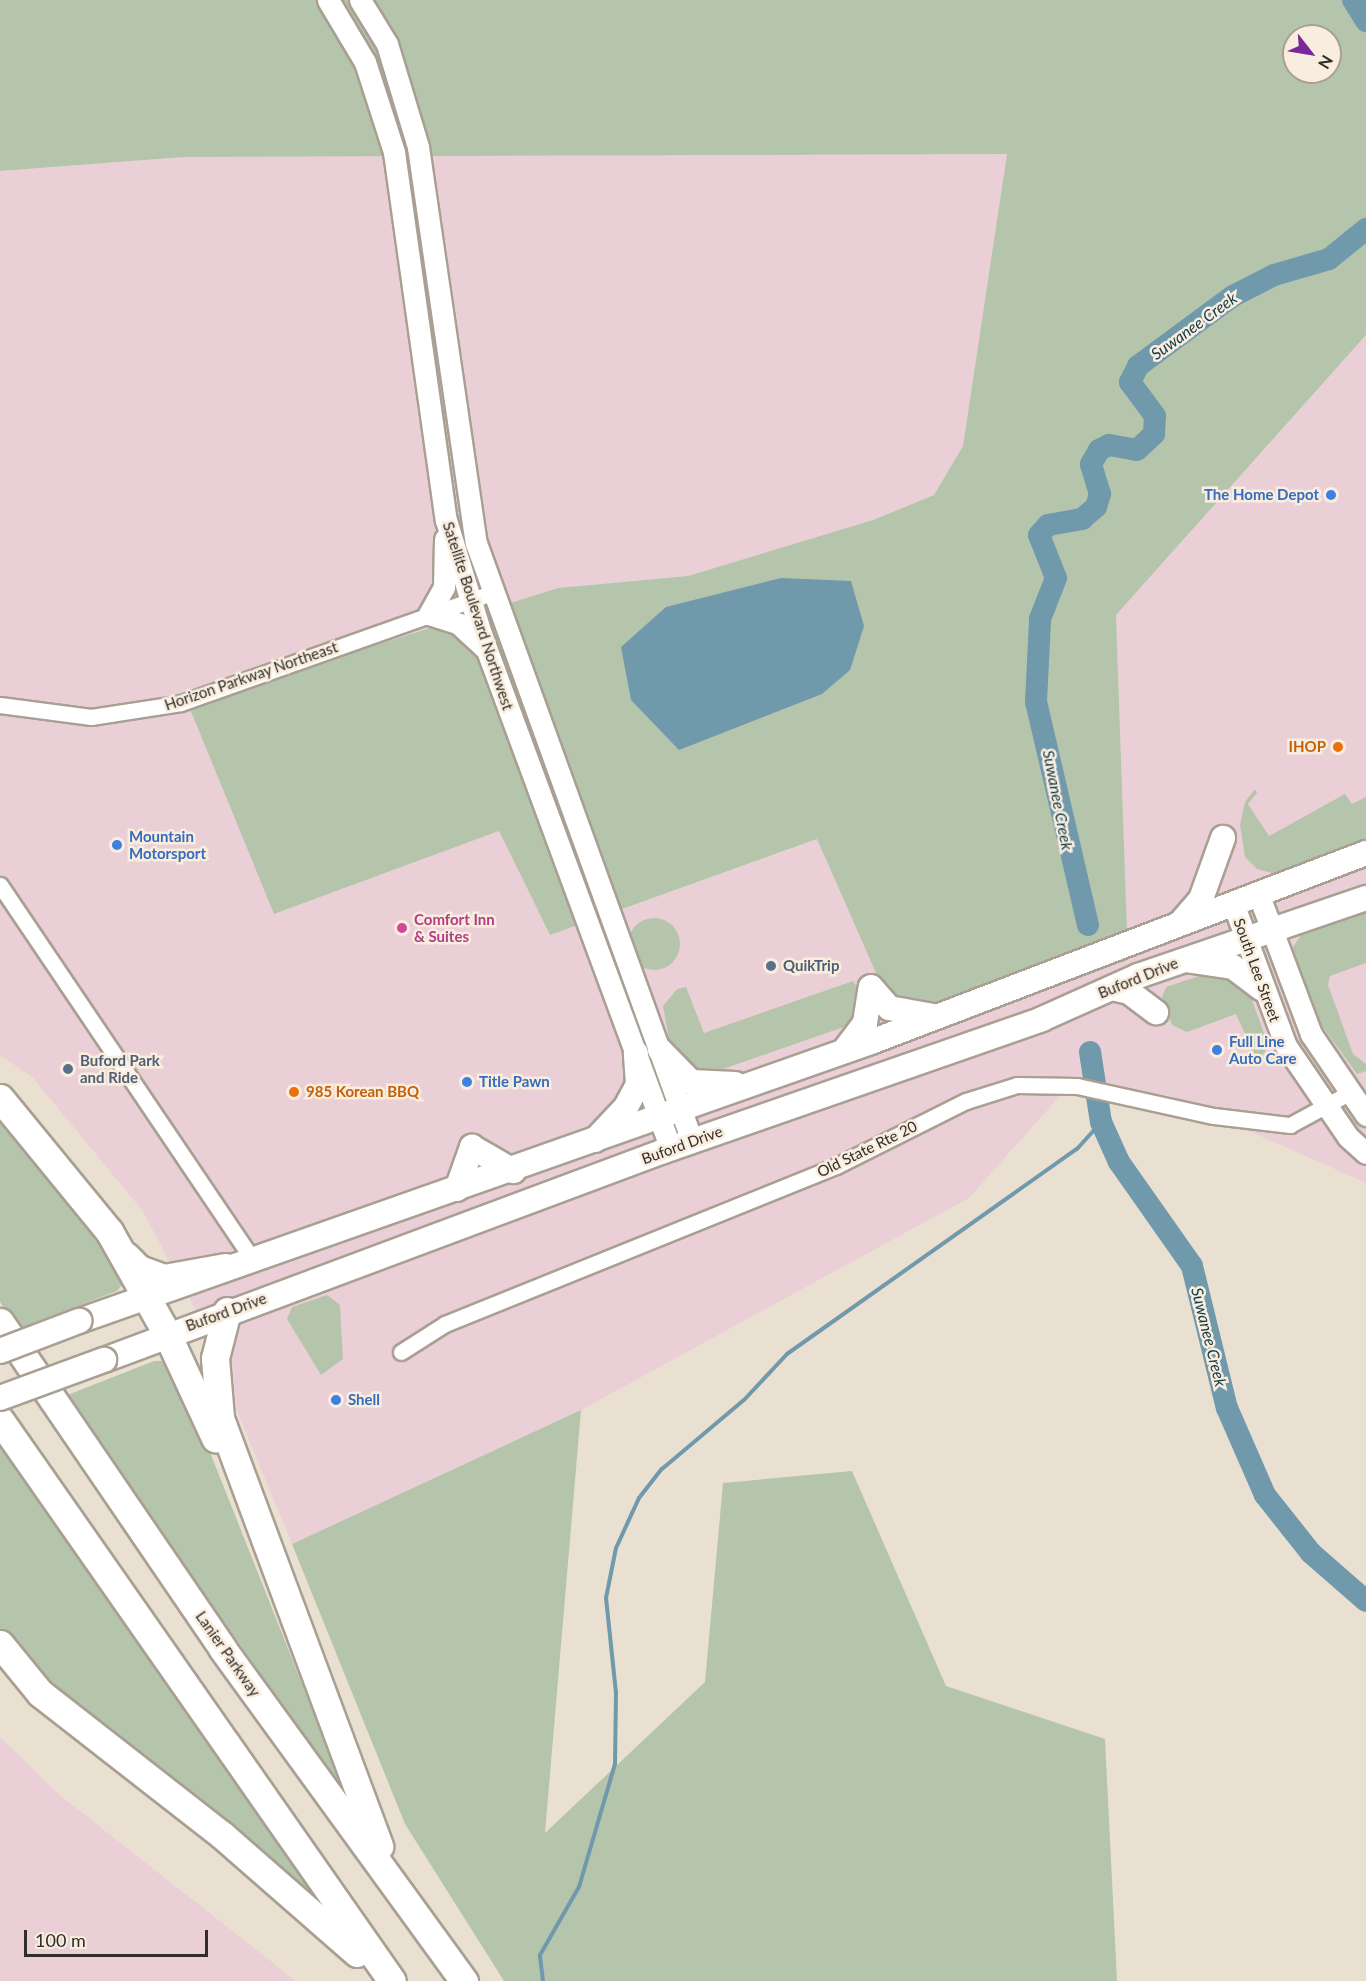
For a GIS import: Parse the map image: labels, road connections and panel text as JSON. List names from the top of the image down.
{
  "streets": {
    "highway": ["Buford Drive", "Lanier Parkway"],
    "main road": ["Satellite Boulevard Northwest", "South Lee Street"],
    "street": ["Horizon Parkway Northeast", "Old State Rte 20"]
  },
  "crossings": [
    ["Satellite Boulevard Northwest", "Horizon Parkway Northeast"],
    ["Satellite Boulevard Northwest", "Buford Drive"],
    ["South Lee Street", "Buford Drive"],
    ["South Lee Street", "Old State Rte 20"]
  ],
  "water": ["Suwanee Creek"],
  "places": [
    "The Home Depot",
    "IHOP",
    "Mountain Motorsport",
    "Comfort Inn & Suites",
    "QuikTrip",
    "Full Line Auto Care",
    "Buford Park and Ride",
    "Title Pawn",
    "985 Korean BBQ",
    "Shell"
  ],
  "scale_bar": "100 m",
  "north": "bottom right"
}
